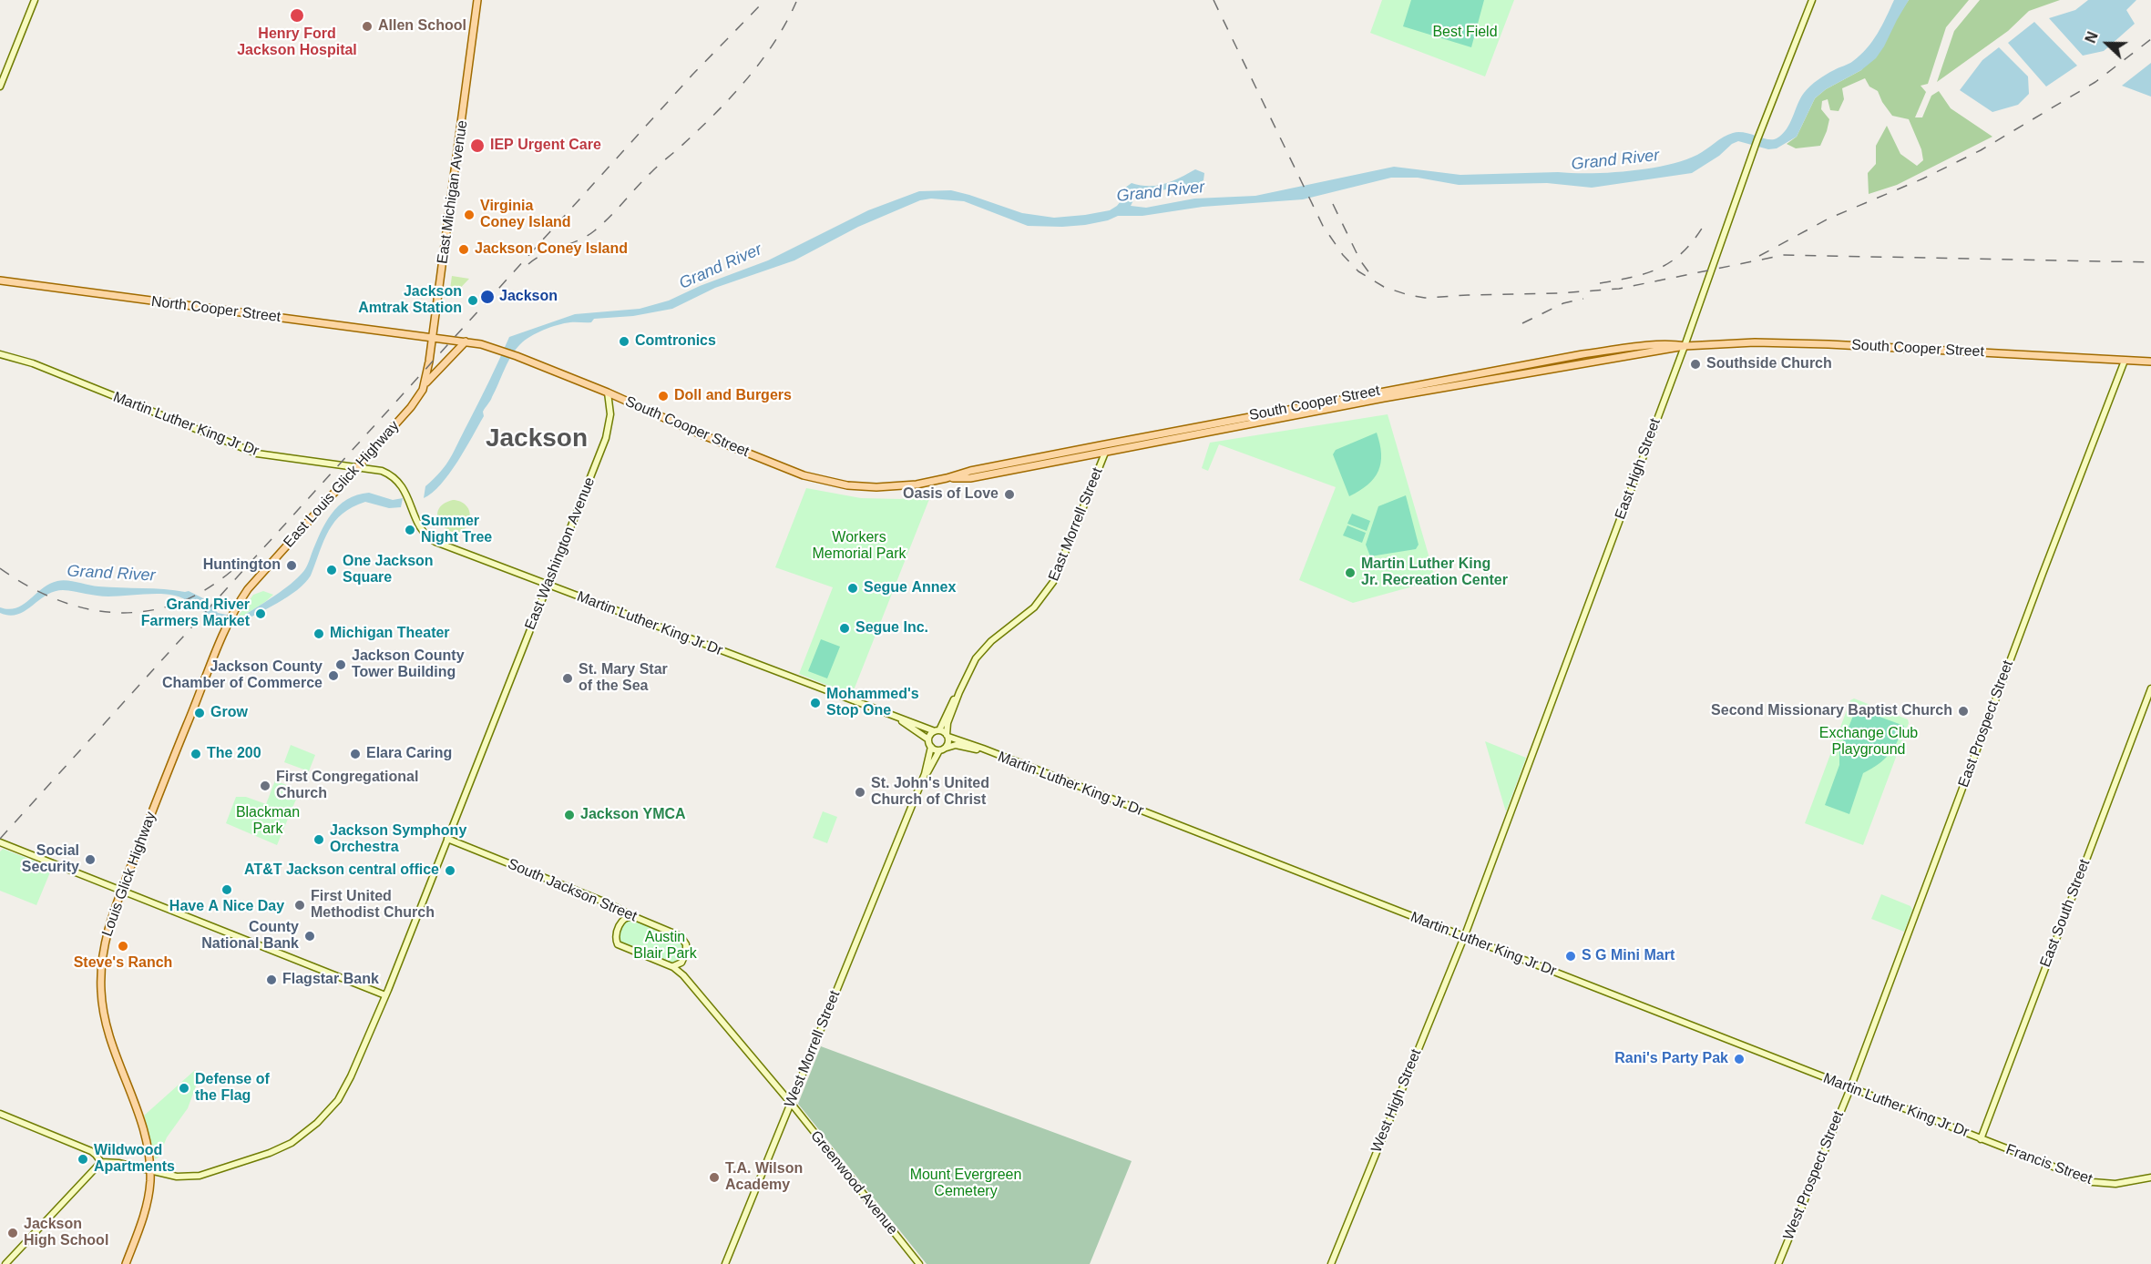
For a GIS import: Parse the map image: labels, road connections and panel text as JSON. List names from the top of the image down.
{
  "streets": {
    "main road": [
      "East Michigan Avenue",
      "North Cooper Street",
      "South Cooper Street",
      "East Louis Glick Highway",
      "Louis Glick Highway"
    ],
    "street": [
      "Martin Luther King Jr Dr",
      "East High Street",
      "East Morrell Street",
      "East Washington Avenue",
      "East Prospect Street",
      "South Jackson Street",
      "East South Street",
      "West Morrell Street",
      "West High Street",
      "Francis Street",
      "West Prospect Street",
      "Greenwood Avenue"
    ]
  },
  "crossings": [
    ["East Michigan Avenue", "North Cooper Street"],
    ["East Michigan Avenue", "South Cooper Street"],
    ["East Michigan Avenue", "East Louis Glick Highway"],
    ["North Cooper Street", "South Cooper Street"],
    ["South Cooper Street", "East High Street"],
    ["South Cooper Street", "East Morrell Street"],
    ["South Cooper Street", "East Washington Avenue"],
    ["South Cooper Street", "East Prospect Street"],
    ["Martin Luther King Jr Dr", "East High Street"],
    ["Martin Luther King Jr Dr", "East Louis Glick Highway"],
    ["Martin Luther King Jr Dr", "East Morrell Street"],
    ["Martin Luther King Jr Dr", "East Washington Avenue"],
    ["Martin Luther King Jr Dr", "East Prospect Street"],
    ["Martin Luther King Jr Dr", "East South Street"],
    ["Martin Luther King Jr Dr", "West High Street"],
    ["Martin Luther King Jr Dr", "Francis Street"],
    ["Martin Luther King Jr Dr", "West Prospect Street"],
    ["East High Street", "West High Street"],
    ["East Louis Glick Highway", "Louis Glick Highway"],
    ["East Washington Avenue", "Louis Glick Highway"],
    ["East Washington Avenue", "South Jackson Street"],
    ["East Prospect Street", "West Prospect Street"],
    ["East South Street", "Francis Street"],
    ["West Morrell Street", "Greenwood Avenue"]
  ],
  "districts": ["Jackson"],
  "water": ["Grand River"],
  "parks": [
    "Best Field",
    "Workers Memorial Park",
    "Exchange Club Playground",
    "Blackman Park",
    "Austin Blair Park",
    "Mount Evergreen Cemetery"
  ],
  "places": [
    "Henry Ford Jackson Hospital",
    "Allen School",
    "IEP Urgent Care",
    "Virginia Coney Island",
    "Jackson Coney Island",
    "Jackson",
    "Jackson Amtrak Station",
    "Comtronics",
    "Southside Church",
    "Doll and Burgers",
    "Oasis of Love",
    "Summer Night Tree",
    "Huntington",
    "One Jackson Square",
    "Martin Luther King Jr. Recreation Center",
    "Segue Annex",
    "Grand River Farmers Market",
    "Segue Inc.",
    "Michigan Theater",
    "Jackson County Tower Building",
    "Jackson County Chamber of Commerce",
    "St. Mary Star of the Sea",
    "Mohammed's Stop One",
    "Second Missionary Baptist Church",
    "Grow",
    "The 200",
    "Elara Caring",
    "First Congregational Church",
    "St. John's United Church of Christ",
    "Jackson YMCA",
    "Jackson Symphony Orchestra",
    "Social Security",
    "AT&T Jackson central office",
    "Have A Nice Day",
    "First United Methodist Church",
    "County National Bank",
    "Steve's Ranch",
    "S G Mini Mart",
    "Flagstar Bank",
    "Rani's Party Pak",
    "Defense of the Flag",
    "Wildwood Apartments",
    "T.A. Wilson Academy",
    "Jackson High School"
  ],
  "north": "left"
}
